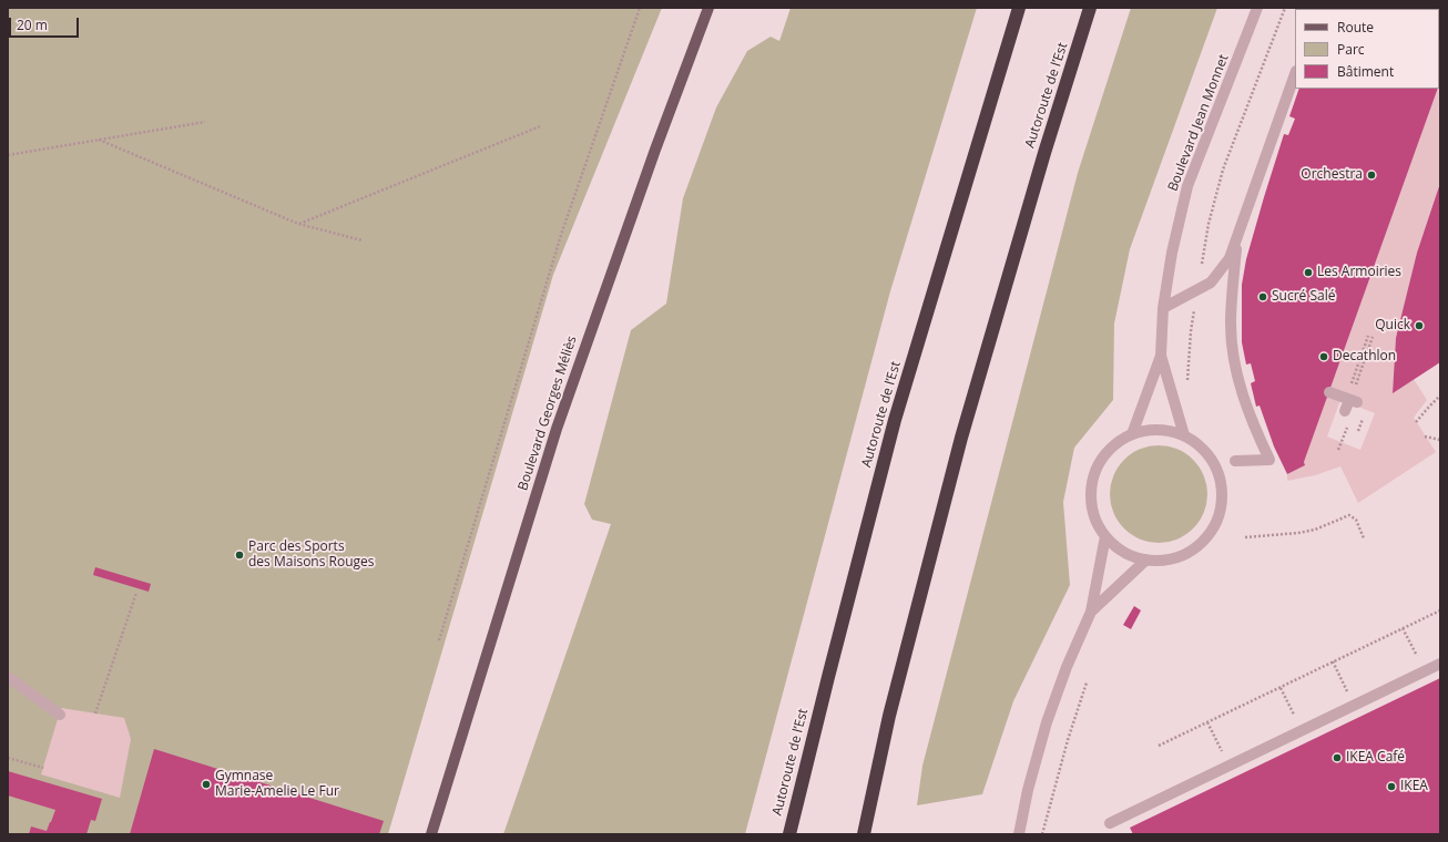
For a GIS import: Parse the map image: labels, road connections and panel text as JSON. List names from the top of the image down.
{
  "streets": {
    "highway": ["Autoroute de l’Est"],
    "main road": ["Boulevard Georges Méliès"],
    "street": ["Boulevard Jean Monnet"]
  },
  "places": [
    "Orchestra",
    "Les Armoiries",
    "Sucré Salé",
    "Quick",
    "Decathlon",
    "Parc des Sports des Maisons Rouges",
    "IKEA Café",
    "Gymnase Marie-Amelie Le Fur",
    "IKEA"
  ],
  "legend": ["Route", "Parc", "Bâtiment"],
  "scale_bar": "20 m"
}
